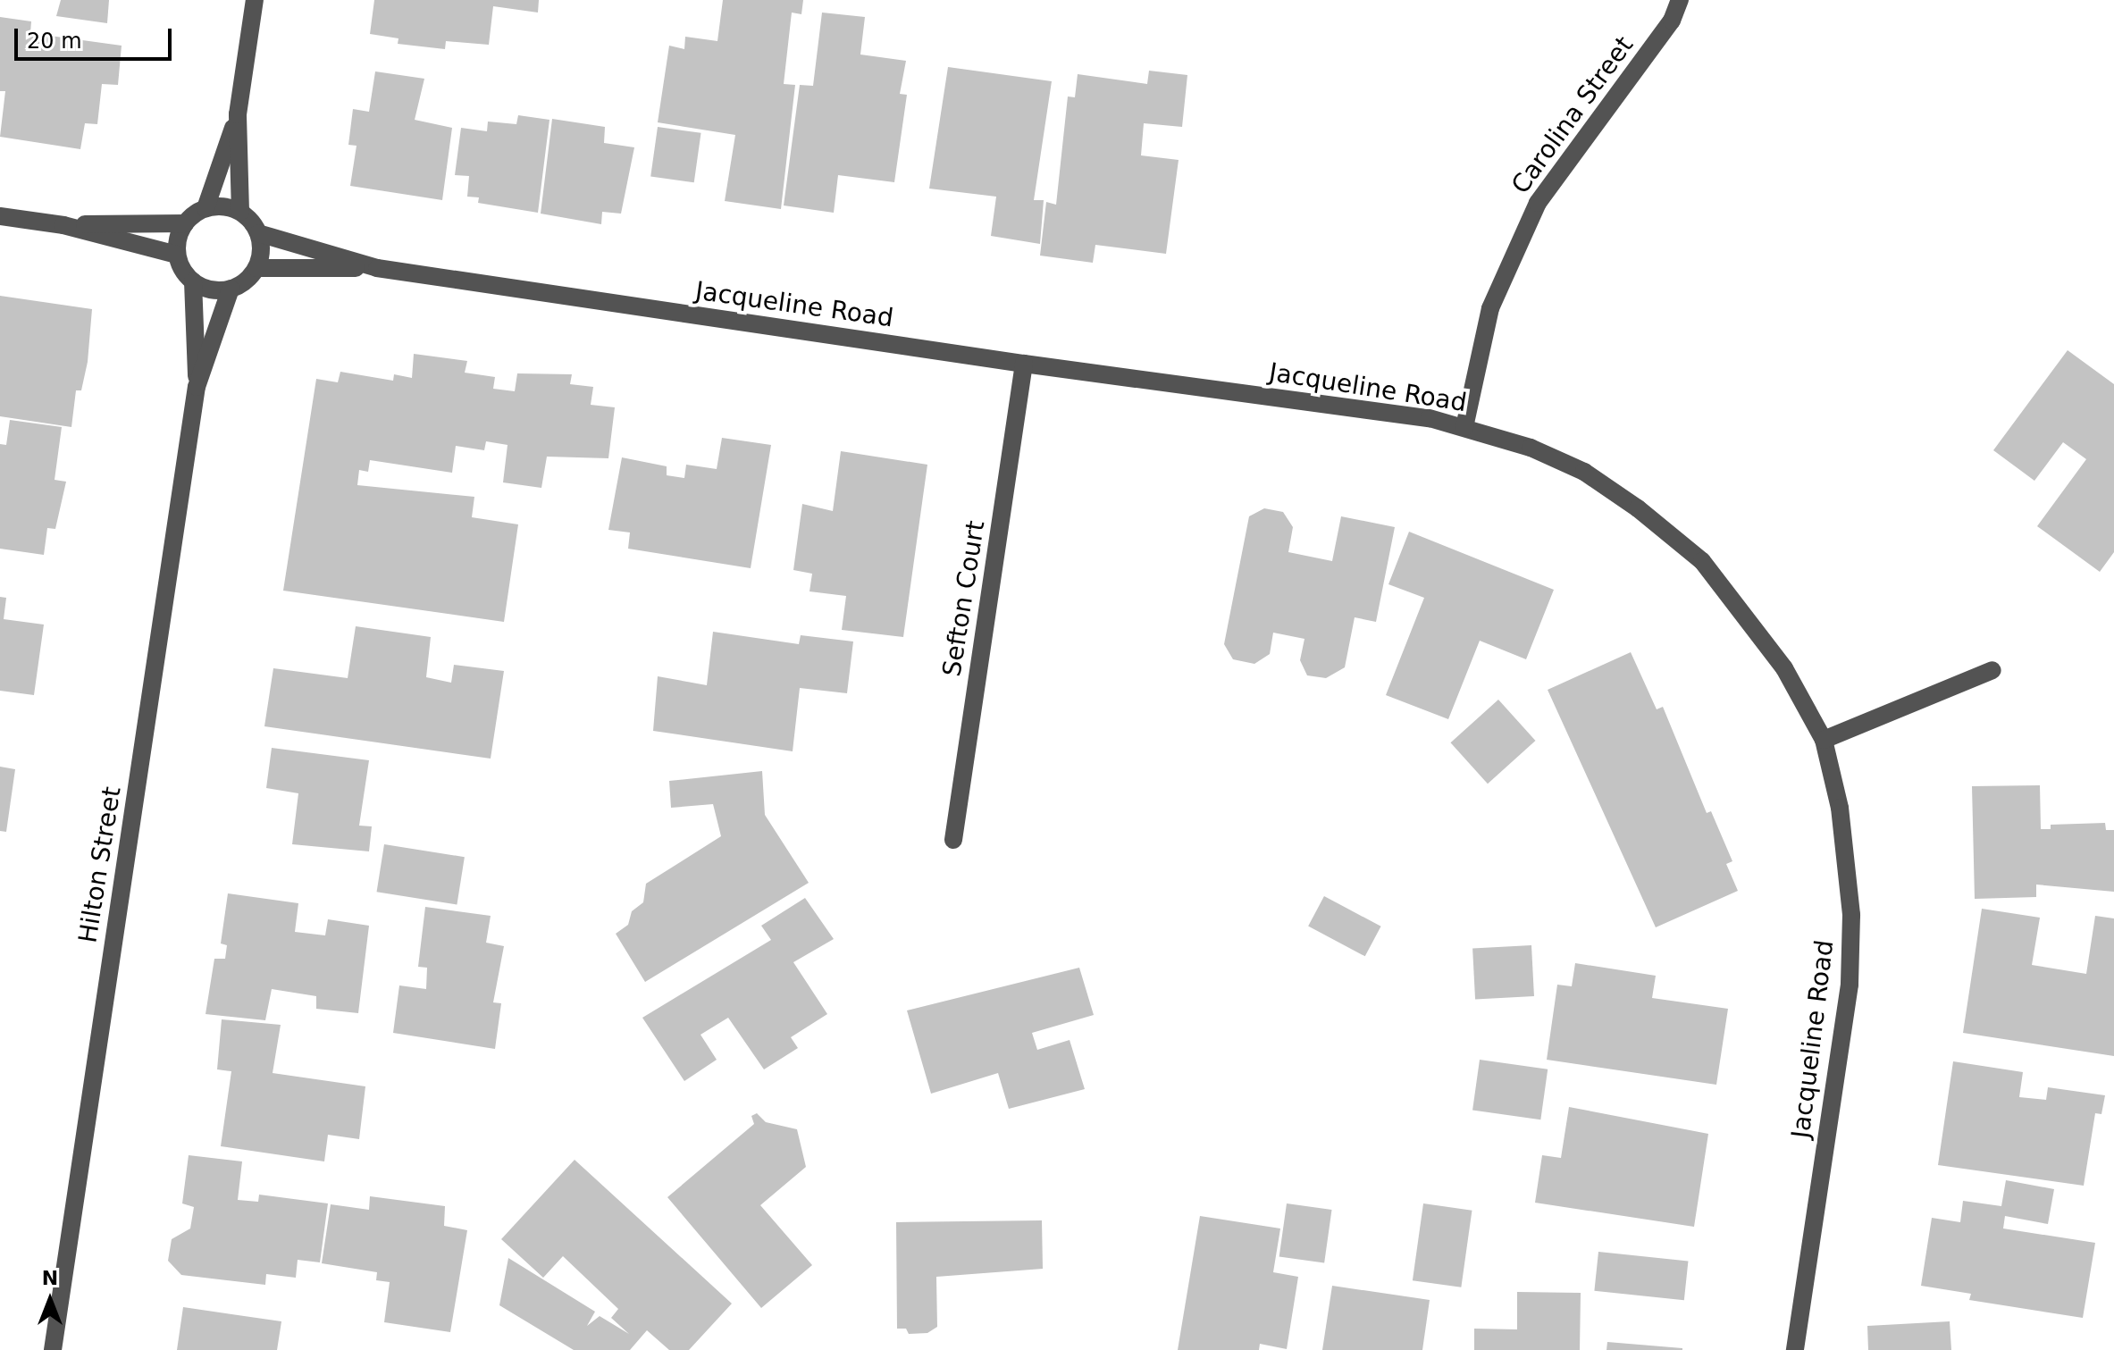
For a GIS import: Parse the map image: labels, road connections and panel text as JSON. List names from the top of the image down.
{
  "streets": {
    "street": [
      "Carolina Street",
      "Jacqueline Road",
      "Sefton Court",
      "Hilton Street"
    ]
  },
  "crossings": [
    ["Carolina Street", "Jacqueline Road"],
    ["Jacqueline Road", "Sefton Court"],
    ["Jacqueline Road", "Hilton Street"]
  ],
  "scale_bar": "20 m",
  "north": "top"
}
